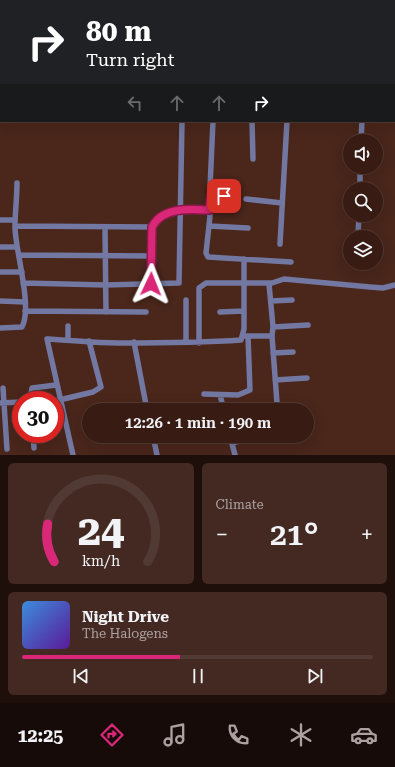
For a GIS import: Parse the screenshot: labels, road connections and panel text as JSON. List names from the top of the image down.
{
  "page": {
    "turn": ["80 m", "Turn right"],
    "limit": "30",
    "trip": "12:26 · 1 min · 190 m",
    "tile": "Climate",
    "heat": ["−", "21°", "+"],
    "song": ["Night Drive", "The Halogens"],
    "tabs": "12:25",
    "gauge": ["24", "km/h"]
  }
}
